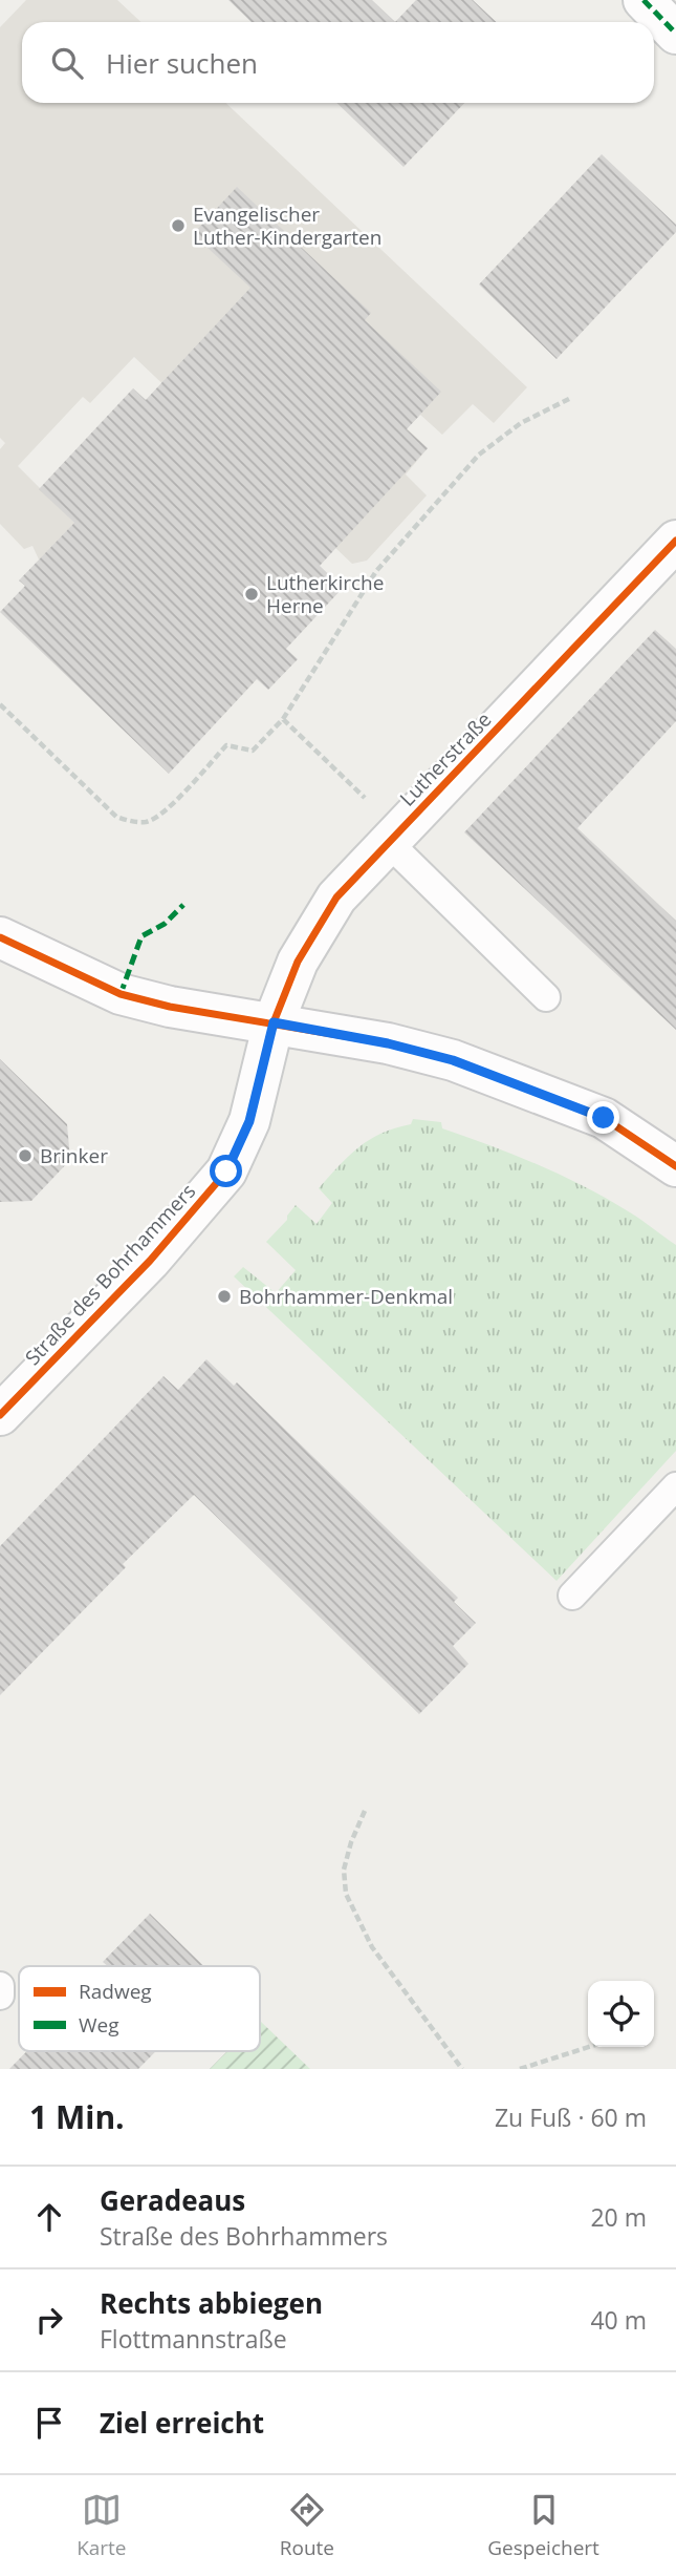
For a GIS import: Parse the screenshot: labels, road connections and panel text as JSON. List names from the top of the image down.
{
  "streets": {
    "street": ["Lutherstraße", "Straße des Bohrhammers"]
  },
  "crossings": [
    ["Lutherstraße", "Straße des Bohrhammers"]
  ],
  "places": [
    "Evangelischer Luther-Kindergarten",
    "Lutherkirche Herne",
    "Brinker",
    "Bohrhammer-Denkmal"
  ],
  "legend": ["Radweg", "Weg"],
  "page": {
    "search": "Hier suchen",
    "heading": ["1 Min.", "Zu Fuß · 60 m"],
    "list": [
      ["Geradeaus", "Straße des Bohrhammers", "20 m"],
      ["Rechts abbiegen", "Flottmannstraße", "40 m"],
      "Ziel erreicht"
    ],
    "nav": ["Karte", "Route", "Gespeichert"]
  }
}
